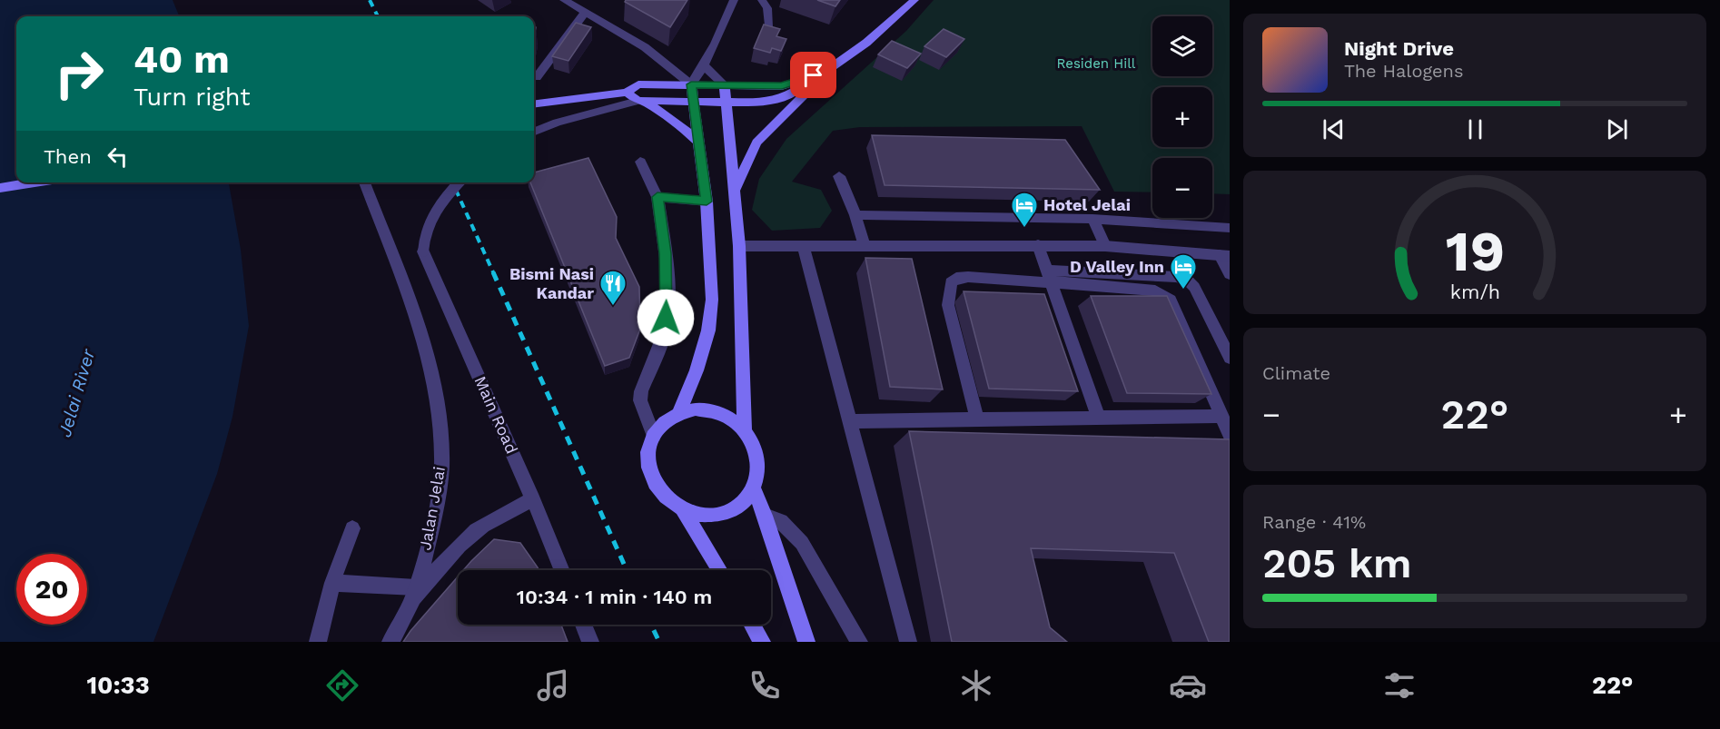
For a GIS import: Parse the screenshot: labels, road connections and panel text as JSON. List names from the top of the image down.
{
  "streets": {
    "street": ["Main Road", "Jalan Jelai"]
  },
  "water": ["Jelai River"],
  "parks": ["Residen Hill"],
  "places": {
    "hotel": ["Hotel Jelai", "D Valley Inn"],
    "restaurant": ["Bismi Nasi Kandar"]
  },
  "page": {
    "map_buttons": ["+", "−"],
    "turn": ["40 m", "Turn right"],
    "song": ["Night Drive", "The Halogens"],
    "then": "Then",
    "tile": [
      "Climate",
      ["Range · 41%", "205 km"]
    ],
    "heat": ["−", "22°", "+"],
    "limit": "20",
    "trip": "10:34 · 1 min · 140 m",
    "tabs": ["10:33", "22°"],
    "gauge": ["19", "km/h"]
  }
}
